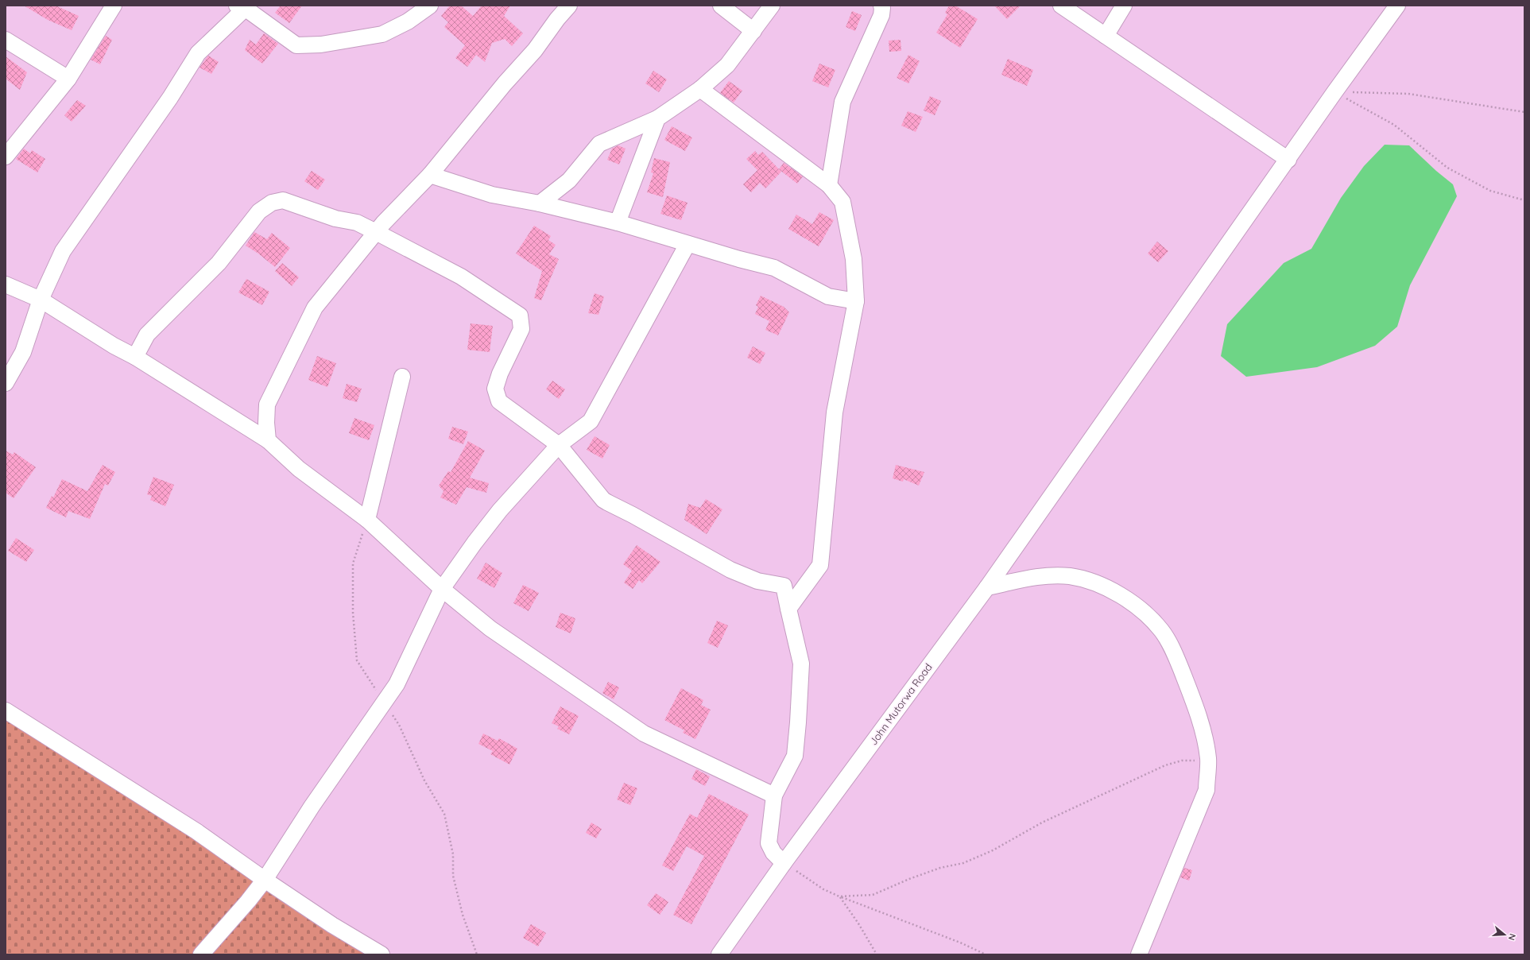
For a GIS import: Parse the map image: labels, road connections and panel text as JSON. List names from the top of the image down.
{
  "streets": {
    "street": ["John Mutorwa Road"]
  },
  "north": "right"
}
